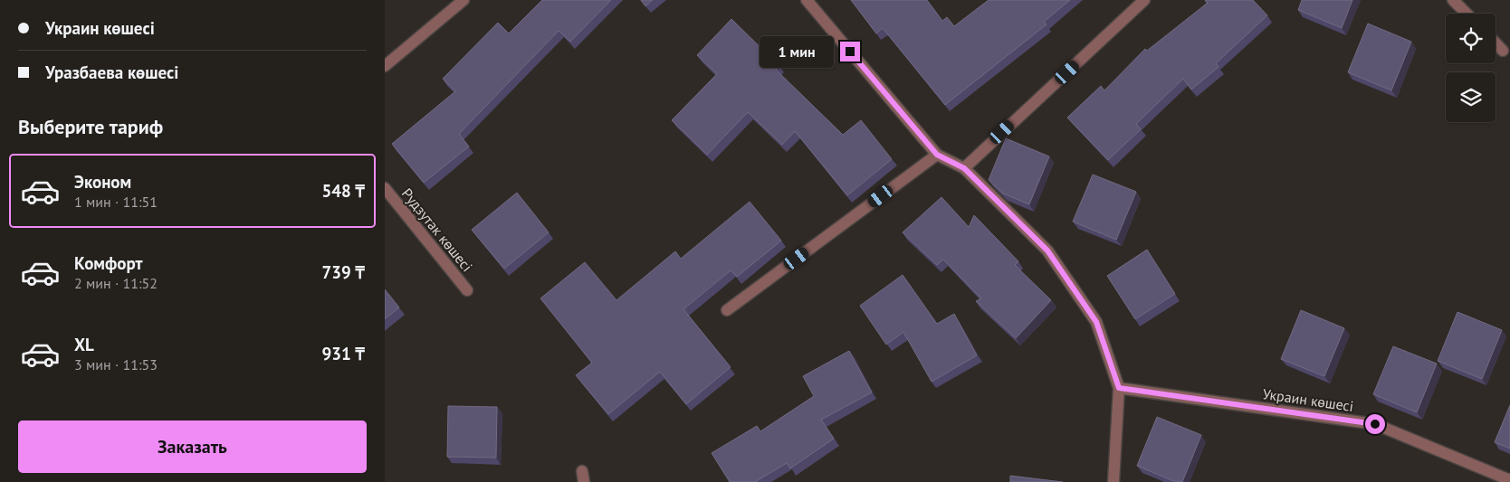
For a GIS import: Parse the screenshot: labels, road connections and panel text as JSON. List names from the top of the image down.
{
  "streets": {
    "street": ["Рудзутак көшесі", "Украин көшесі"]
  },
  "page": {
    "banner": ["Украин көшесі", "Уразбаева көшесі"],
    "bubble": "1 мин",
    "heading": "Выберите тариф",
    "list": [
      {
        "name": "Эконом",
        "note": "1 мин · 11:51",
        "value": "548 ₸"
      },
      {
        "name": "Комфорт",
        "note": "2 мин · 11:52",
        "value": "739 ₸"
      },
      {
        "name": "XL",
        "note": "3 мин · 11:53",
        "value": "931 ₸"
      }
    ],
    "buttons": "Заказать"
  }
}
